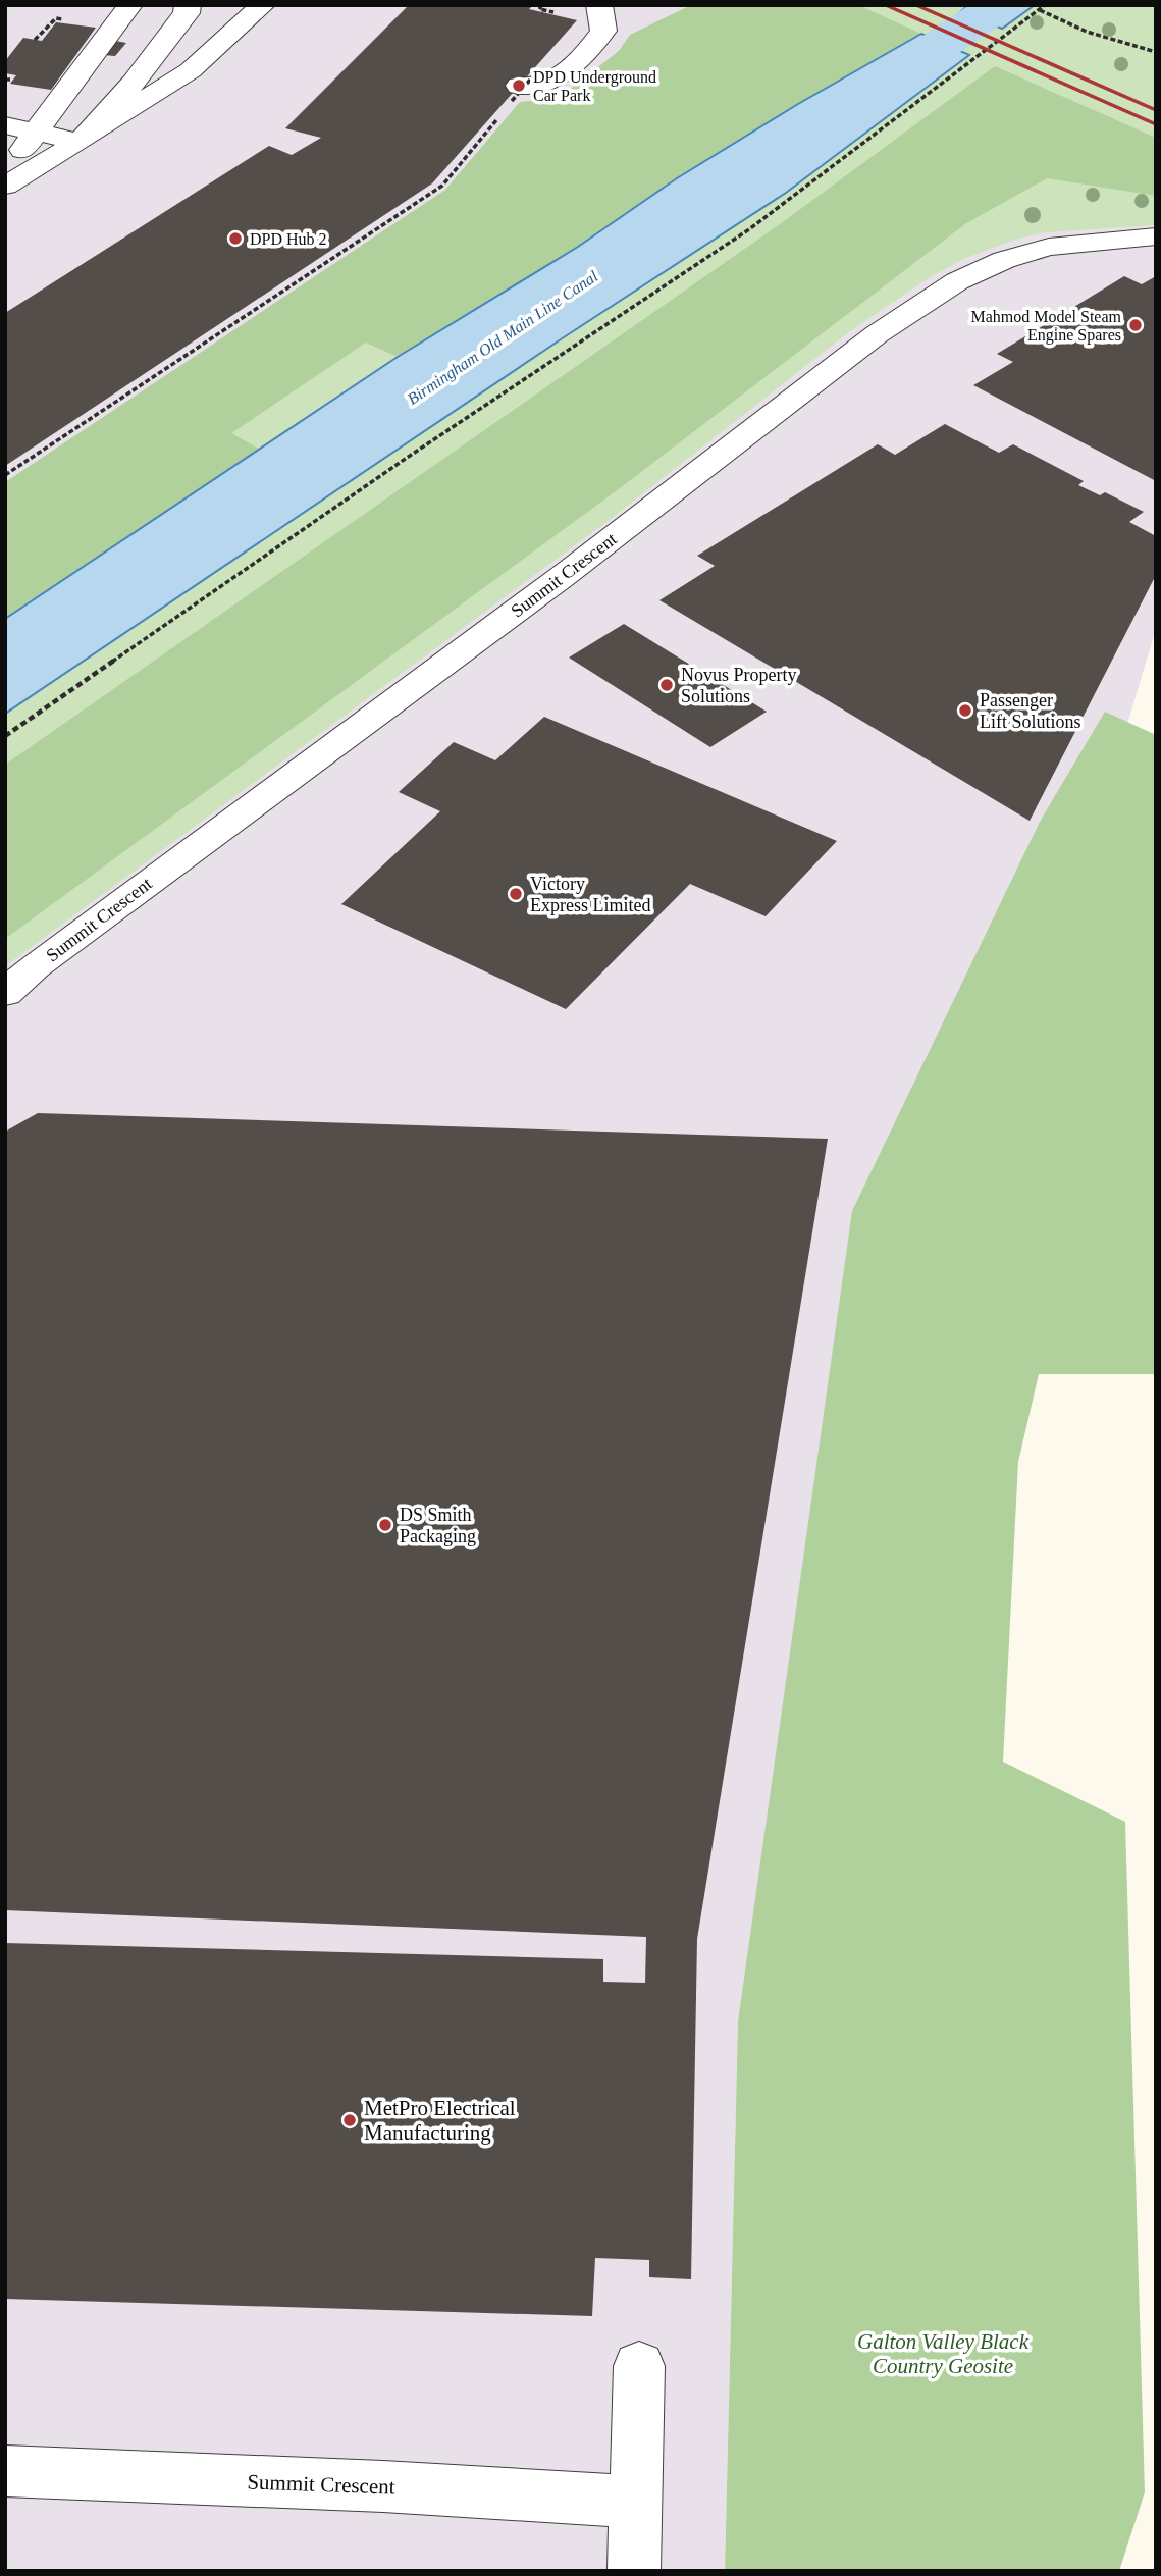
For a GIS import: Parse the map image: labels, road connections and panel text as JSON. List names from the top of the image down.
{
  "streets": {
    "street": ["Summit Crescent"]
  },
  "water": ["Birmingham Old Main Line Canal"],
  "parks": ["Galton Valley Black Country Geosite"],
  "places": [
    "DPD Underground Car Park",
    "DPD Hub 2",
    "Mahmod Model Steam Engine Spares",
    "Novus Property Solutions",
    "Passenger Lift Solutions",
    "Victory Express Limited",
    "DS Smith Packaging",
    "MetPro Electrical Manufacturing"
  ]
}
